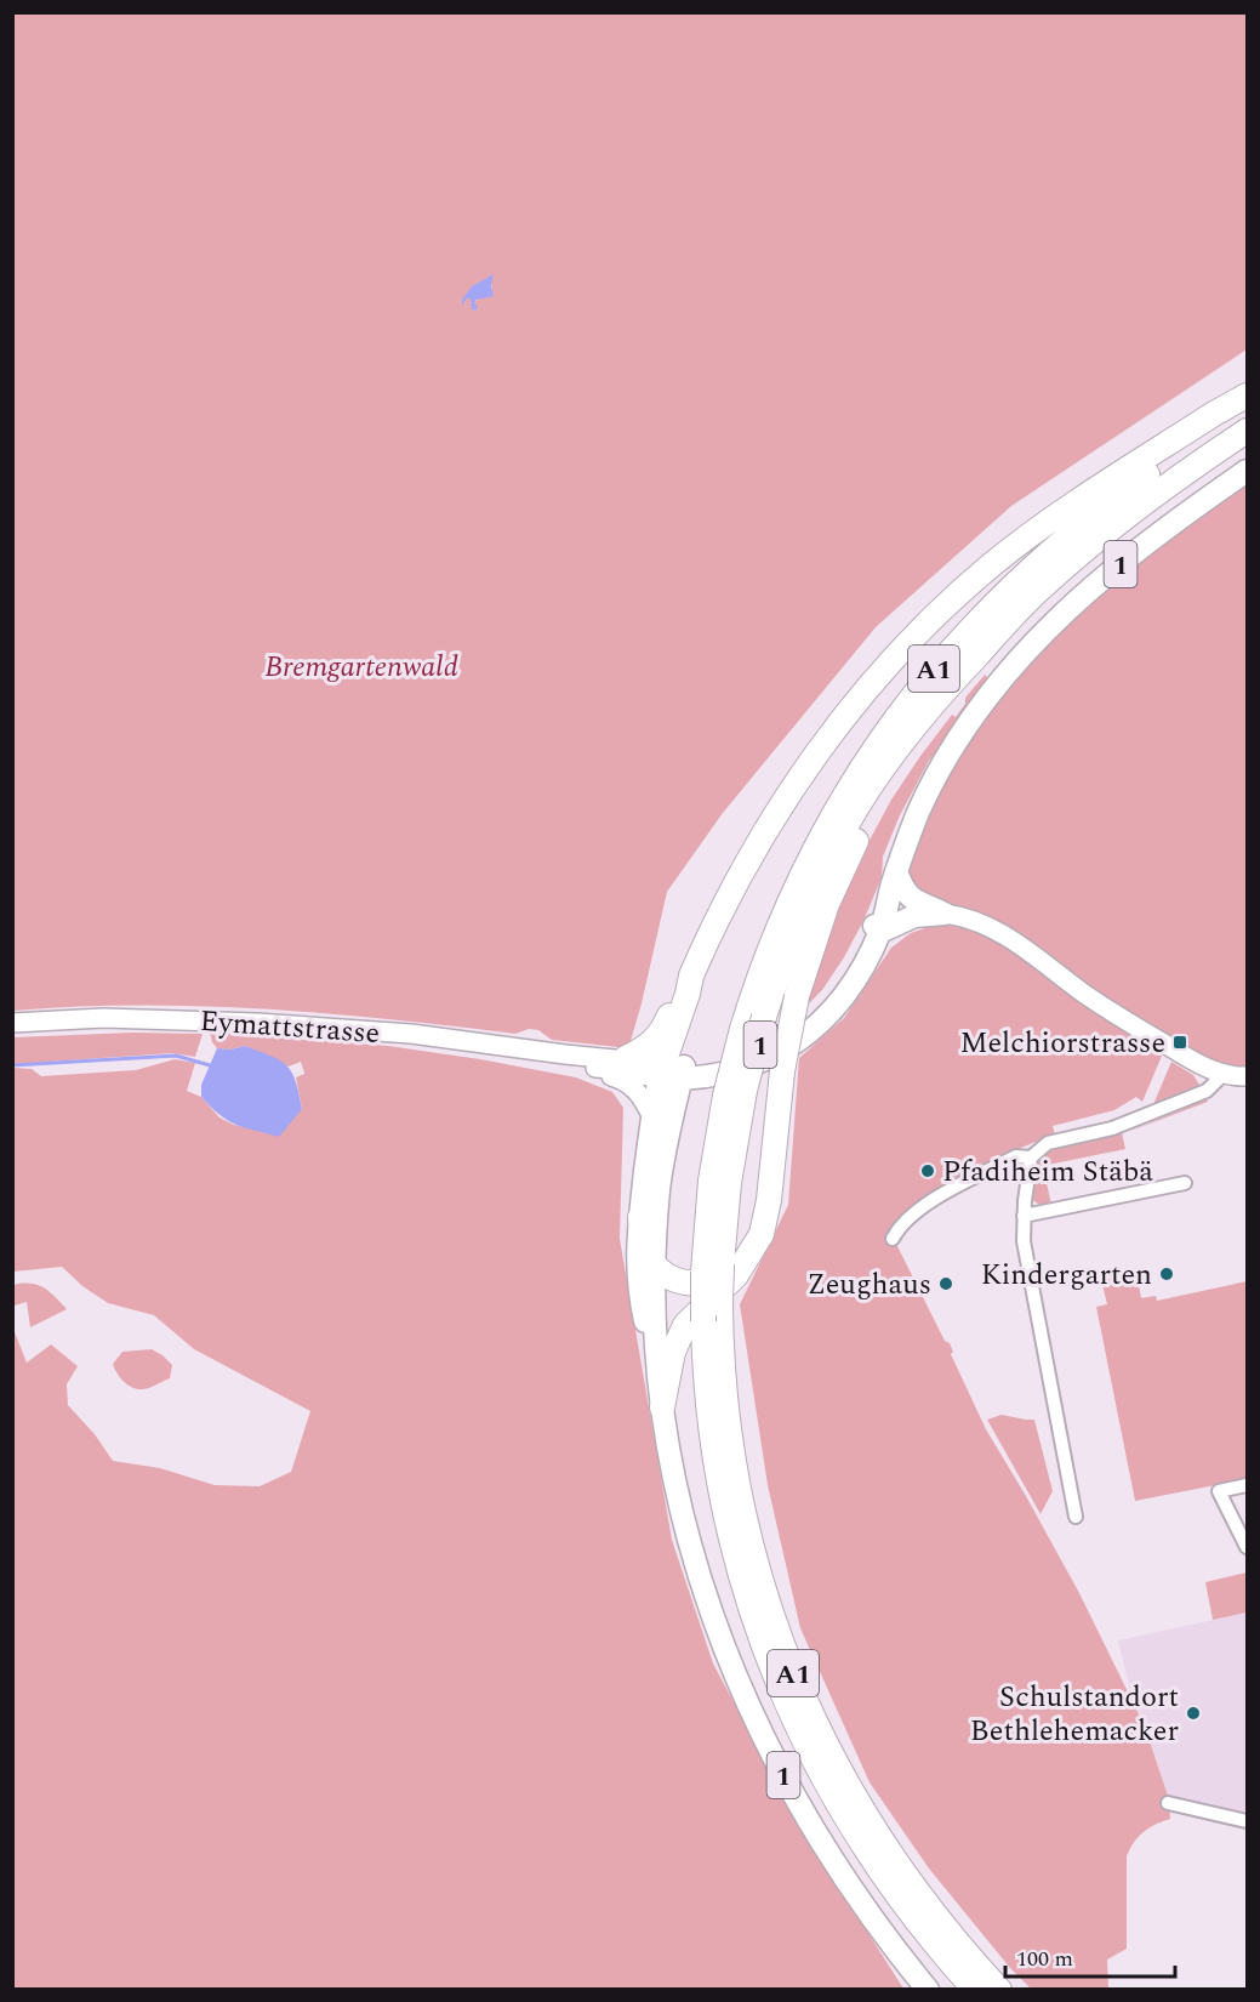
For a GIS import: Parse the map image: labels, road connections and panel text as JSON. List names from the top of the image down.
{
  "streets": {
    "highway": ["A1"],
    "main road": ["1", "Eymattstrasse"]
  },
  "crossings": [
    ["1", "Eymattstrasse"]
  ],
  "parks": ["Bremgartenwald"],
  "places": {
    "transit": ["Melchiorstrasse"],
    "other": [
      "Pfadiheim Stäbä",
      "Kindergarten",
      "Zeughaus",
      "Schulstandort Bethlehemacker"
    ]
  },
  "scale_bar": "100 m"
}
